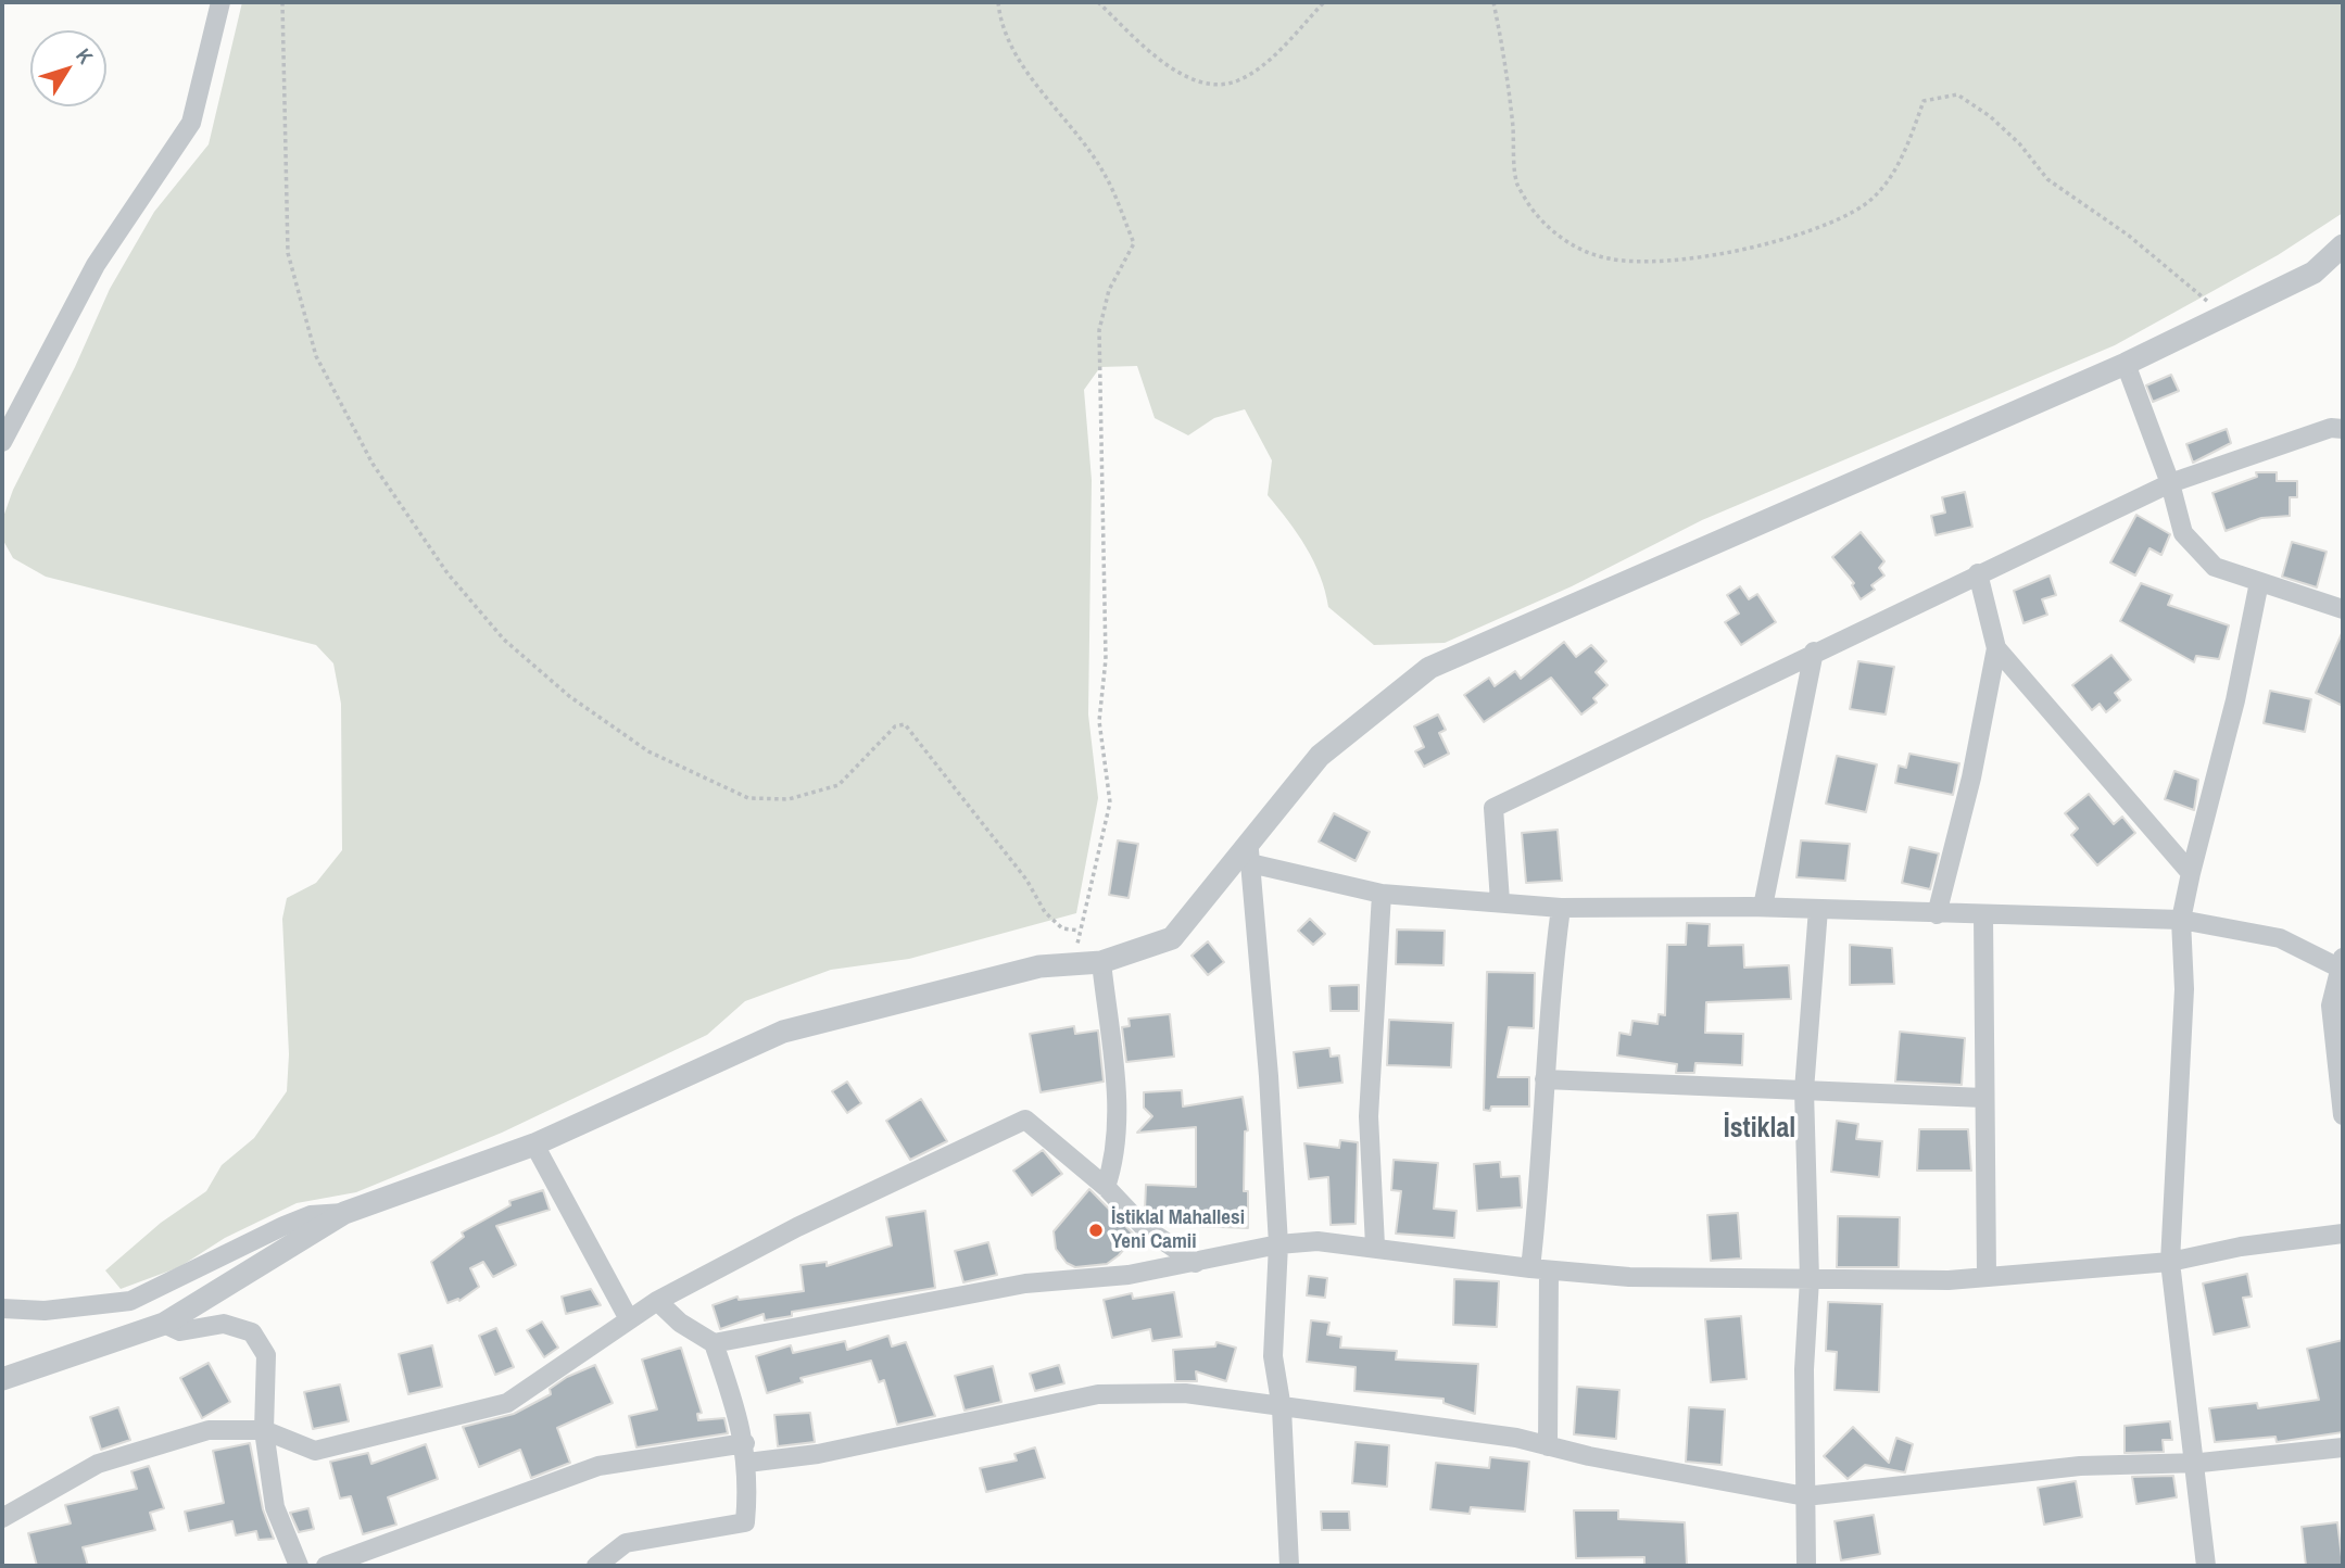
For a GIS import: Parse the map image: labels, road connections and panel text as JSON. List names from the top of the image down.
{
  "districts": ["İstiklal"],
  "places": ["İstiklal Mahallesi Yeni Camii"],
  "north": "top right"
}
